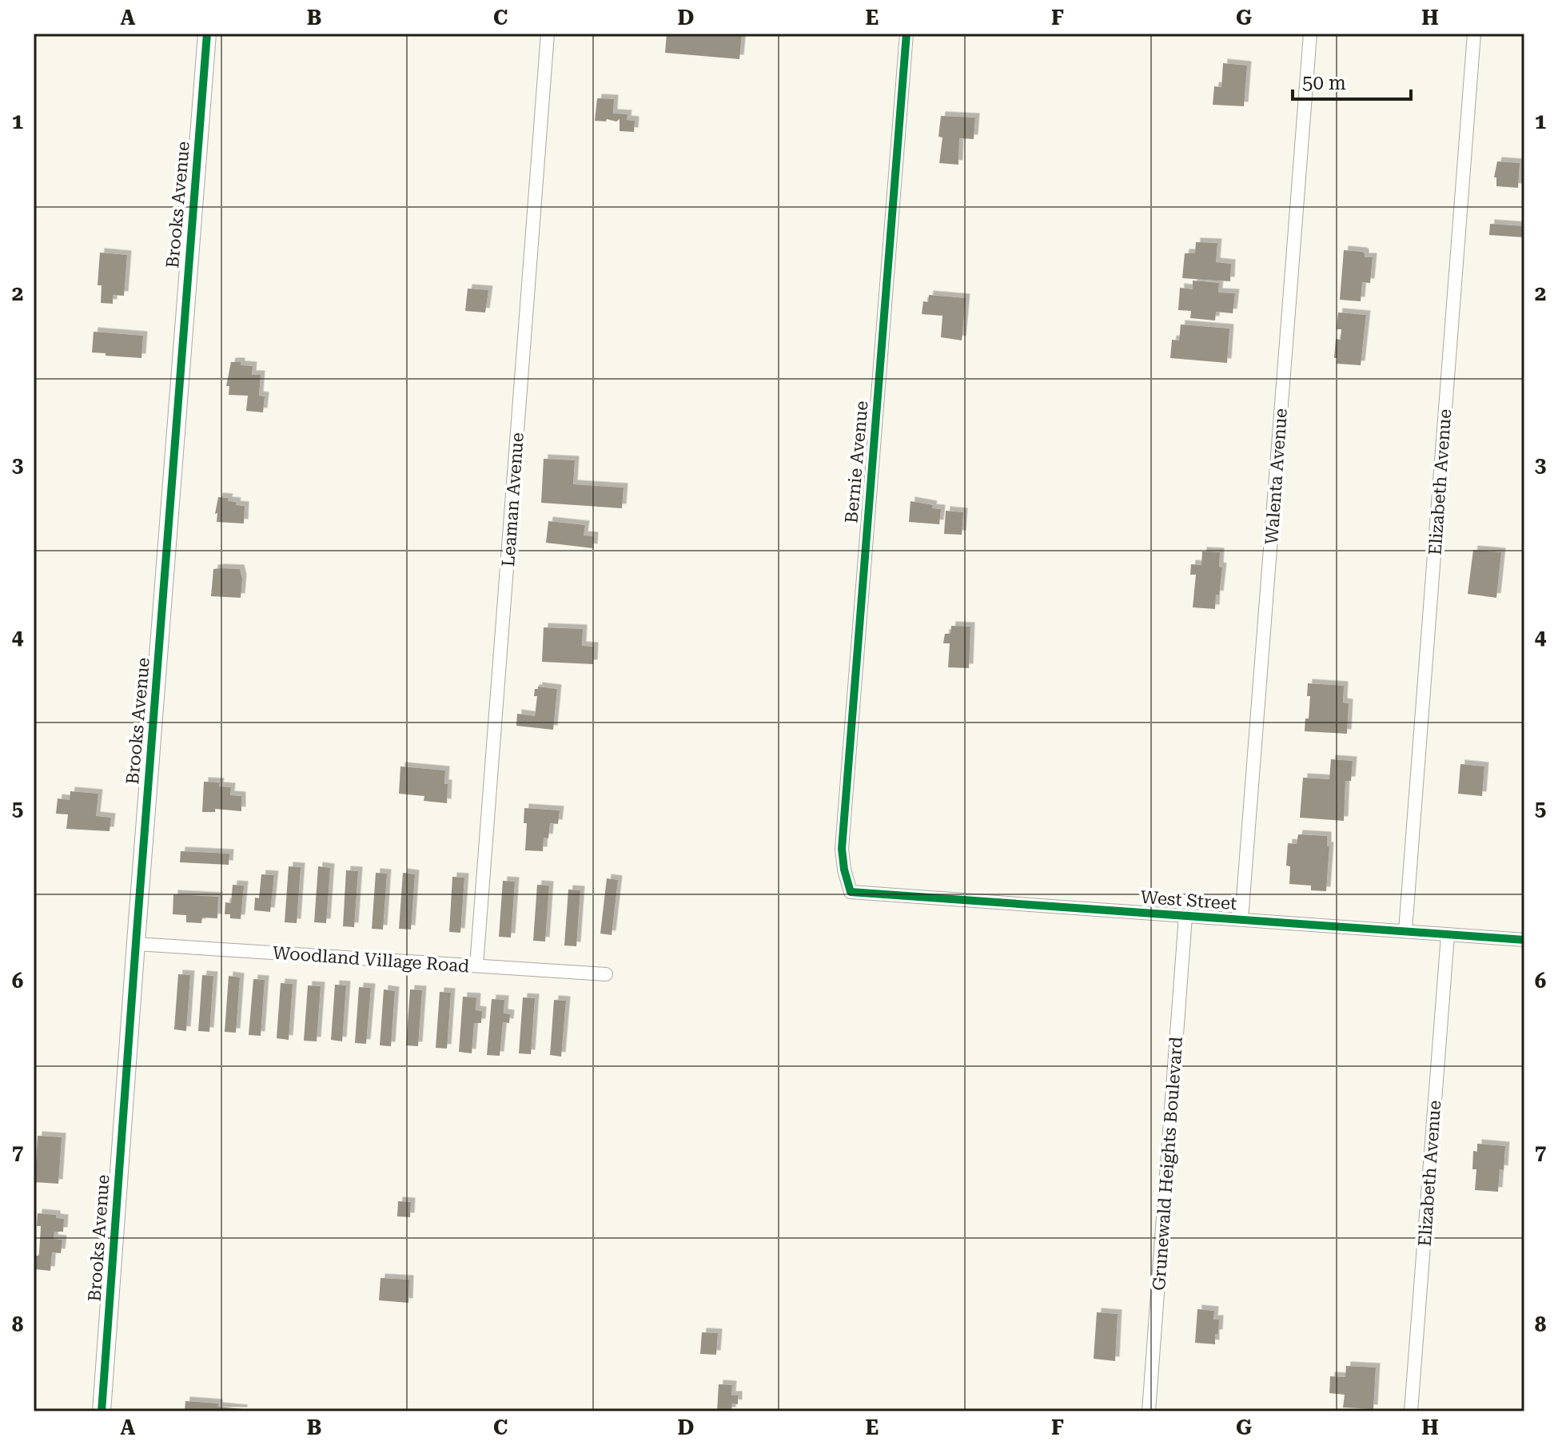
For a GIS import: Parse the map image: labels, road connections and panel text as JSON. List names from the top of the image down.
{
  "streets": {
    "street": [
      "Brooks Avenue",
      "Bernie Avenue",
      "Walenta Avenue",
      "Elizabeth Avenue",
      "Leaman Avenue",
      "West Street",
      "Woodland Village Road",
      "Grunewald Heights Boulevard"
    ]
  },
  "crossings": [
    ["Brooks Avenue", "Woodland Village Road"],
    ["Bernie Avenue", "West Street"],
    ["Walenta Avenue", "West Street"],
    ["Elizabeth Avenue", "West Street"],
    ["Leaman Avenue", "Woodland Village Road"],
    ["West Street", "Grunewald Heights Boulevard"]
  ],
  "scale_bar": "50 m",
  "grid": {
    "columns": [
      "A",
      "B",
      "C",
      "D",
      "E",
      "F",
      "G",
      "H"
    ],
    "rows": [
      "1",
      "2",
      "3",
      "4",
      "5",
      "6",
      "7",
      "8"
    ]
  }
}
